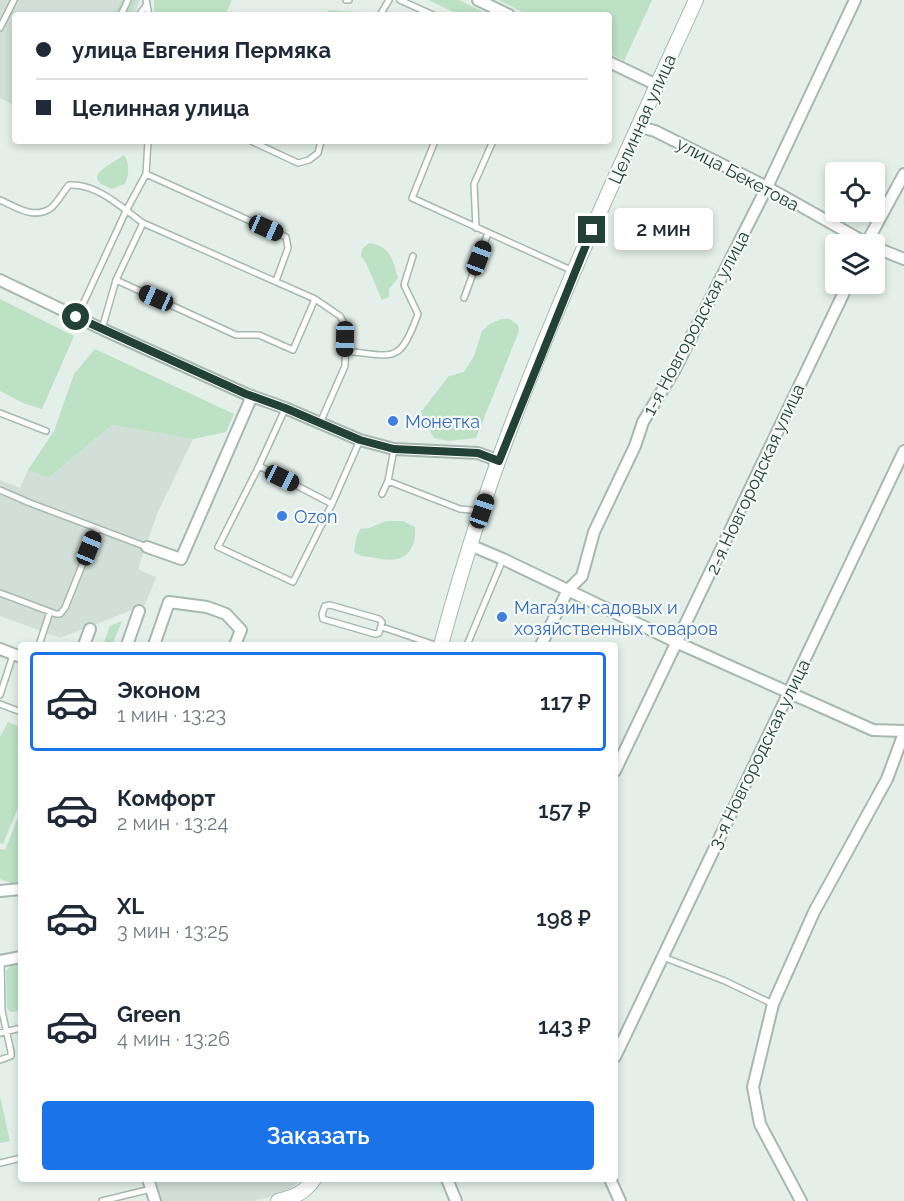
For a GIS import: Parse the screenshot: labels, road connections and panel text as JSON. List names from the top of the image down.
{
  "streets": {
    "main road": ["Целинная улица"],
    "street": [
      "улица Бекетова",
      "1-я Новгородская улица",
      "2-я Новгородская улица",
      "3-я Новгородская улица"
    ]
  },
  "crossings": [
    ["Целинная улица", "улица Бекетова"],
    ["улица Бекетова", "1-я Новгородская улица"]
  ],
  "places": ["Монетка", "Ozon", "Магазин садовых и хозяйственных товаров"],
  "page": {
    "banner": ["улица Евгения Пермяка", "Целинная улица"],
    "bubble": "2 мин",
    "list": [
      {
        "name": "Эконом",
        "note": "1 мин · 13:23",
        "value": "117 ₽"
      },
      {
        "name": "Комфорт",
        "note": "2 мин · 13:24",
        "value": "157 ₽"
      },
      {
        "name": "XL",
        "note": "3 мин · 13:25",
        "value": "198 ₽"
      },
      {
        "name": "Green",
        "note": "4 мин · 13:26",
        "value": "143 ₽"
      }
    ],
    "buttons": "Заказать"
  }
}
